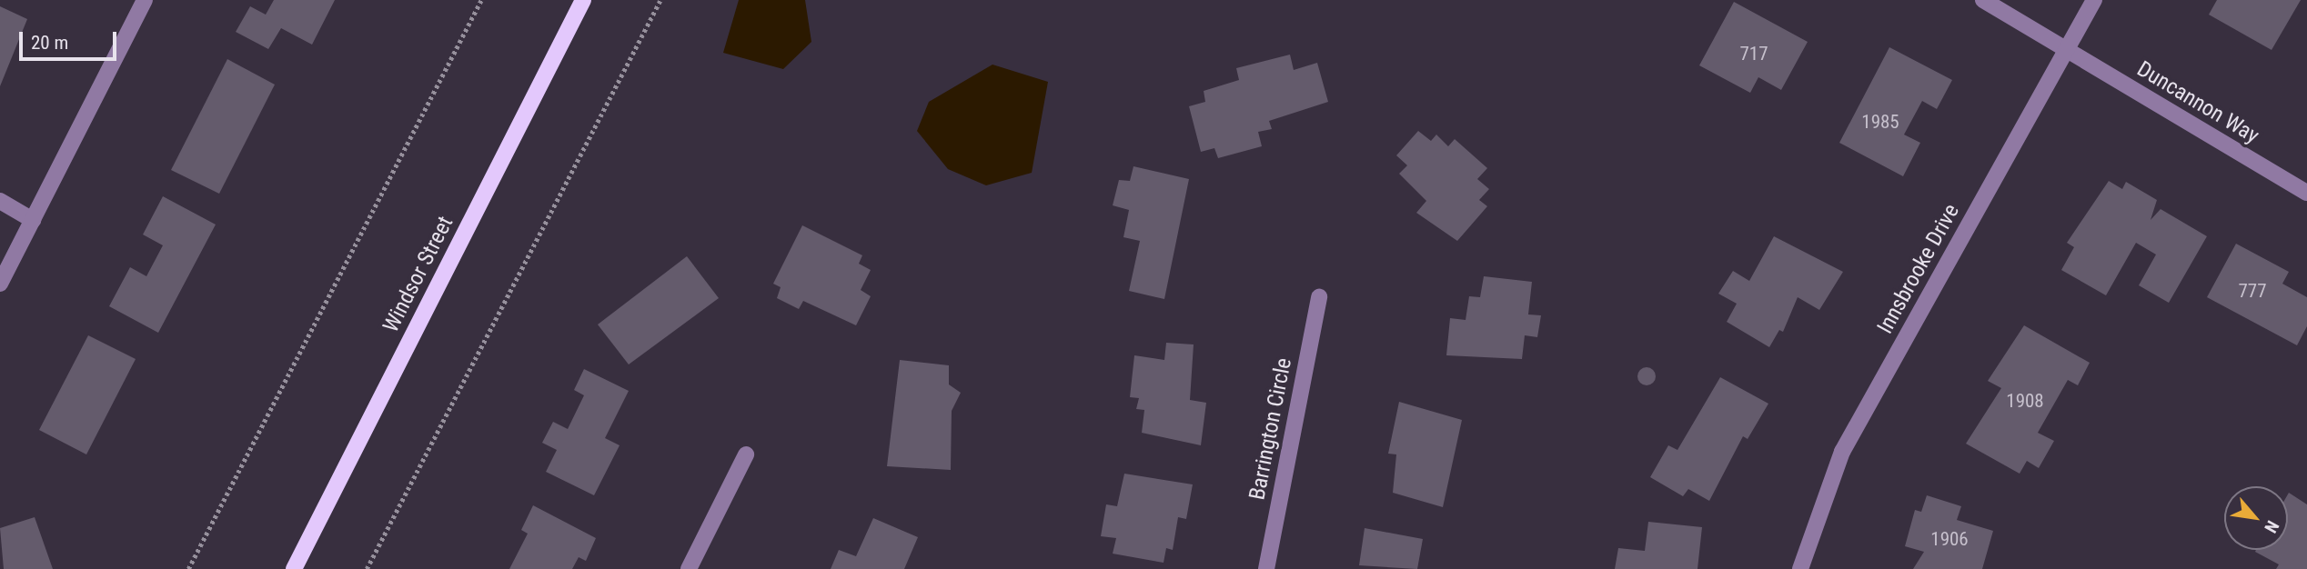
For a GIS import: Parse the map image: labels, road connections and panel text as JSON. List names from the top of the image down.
{
  "streets": {
    "main road": ["Windsor Street"],
    "street": ["Duncannon Way", "Innsbrooke Drive", "Barrington Circle"]
  },
  "crossings": [
    ["Duncannon Way", "Innsbrooke Drive"]
  ],
  "house_numbers": [
    "717",
    "1985",
    "777",
    "1908",
    "1906"
  ],
  "scale_bar": "20 m",
  "north": "bottom right"
}
